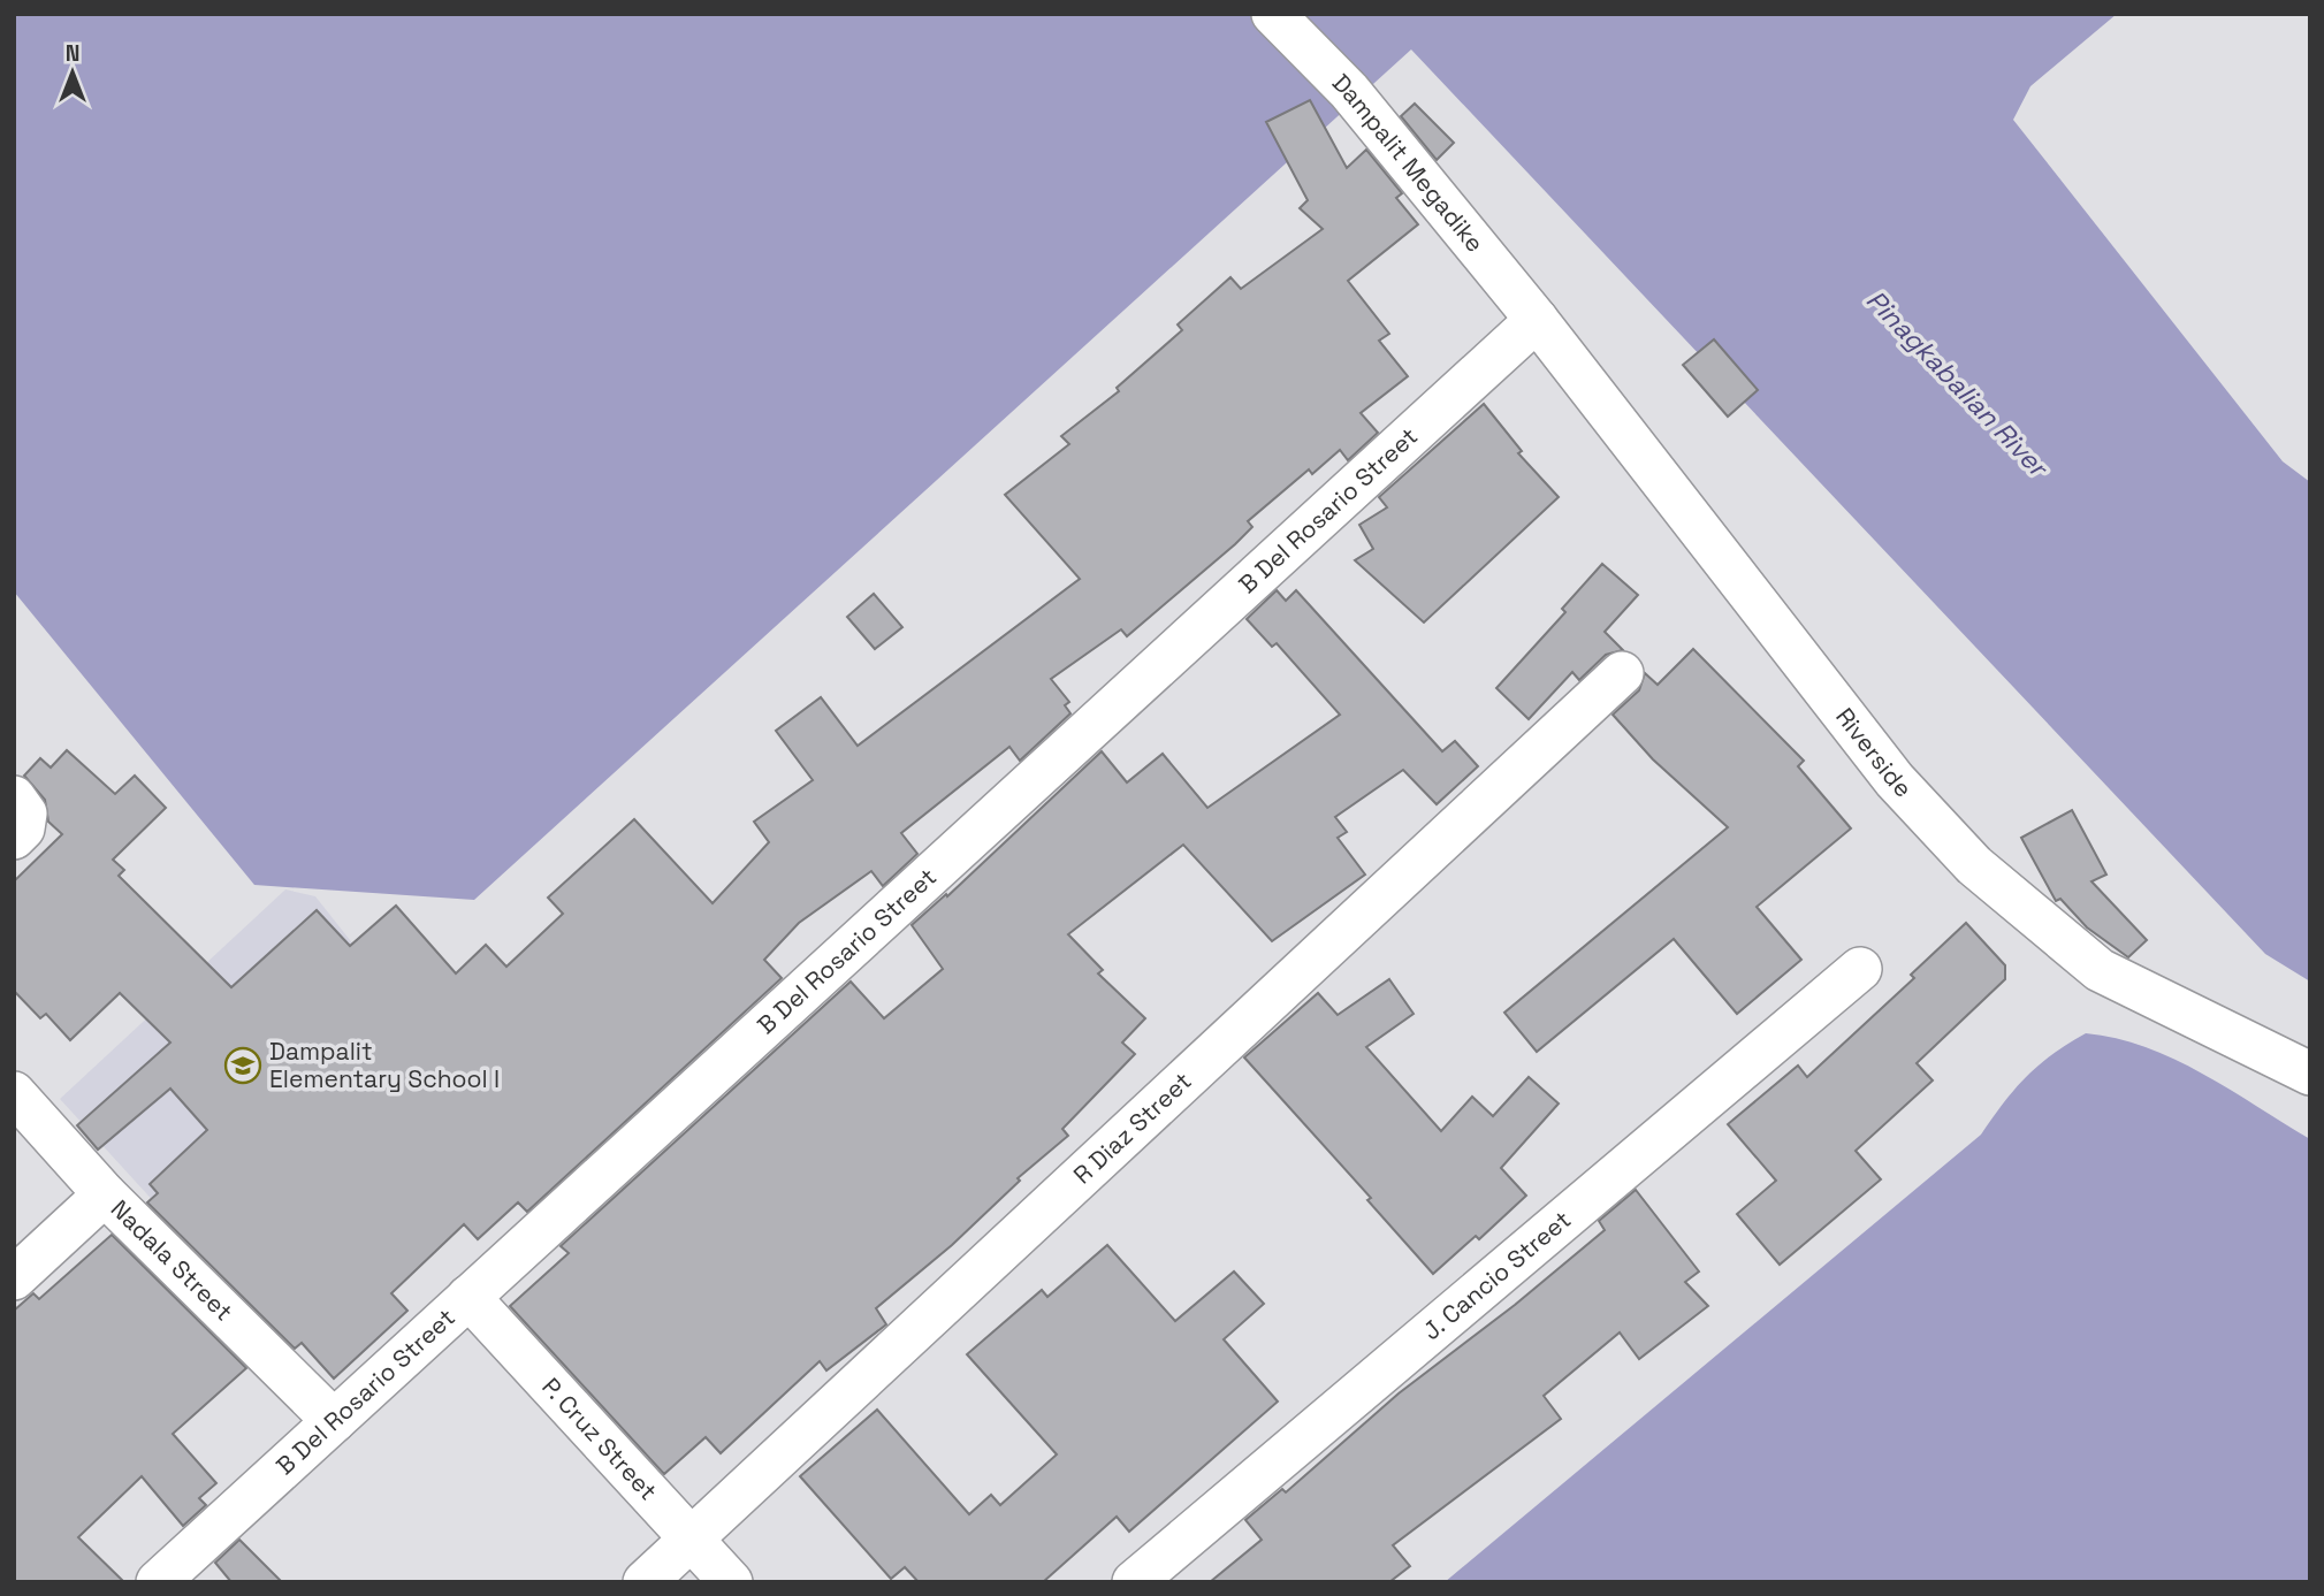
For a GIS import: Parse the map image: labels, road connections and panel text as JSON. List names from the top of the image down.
{
  "streets": {
    "street": [
      "Dampalit Megadike",
      "B Del Rosario Street",
      "Riverside",
      "R Diaz Street",
      "Nadala Street",
      "J. Cancio Street",
      "P. Cruz Street"
    ]
  },
  "crossings": [
    ["Dampalit Megadike", "B Del Rosario Street"],
    ["Dampalit Megadike", "Riverside"],
    ["B Del Rosario Street", "Riverside"],
    ["B Del Rosario Street", "Nadala Street"],
    ["B Del Rosario Street", "P. Cruz Street"],
    ["R Diaz Street", "P. Cruz Street"]
  ],
  "water": ["Pinagkabalian River"],
  "places": {
    "school or university": ["Dampalit Elementary School I"]
  },
  "north": "top"
}
